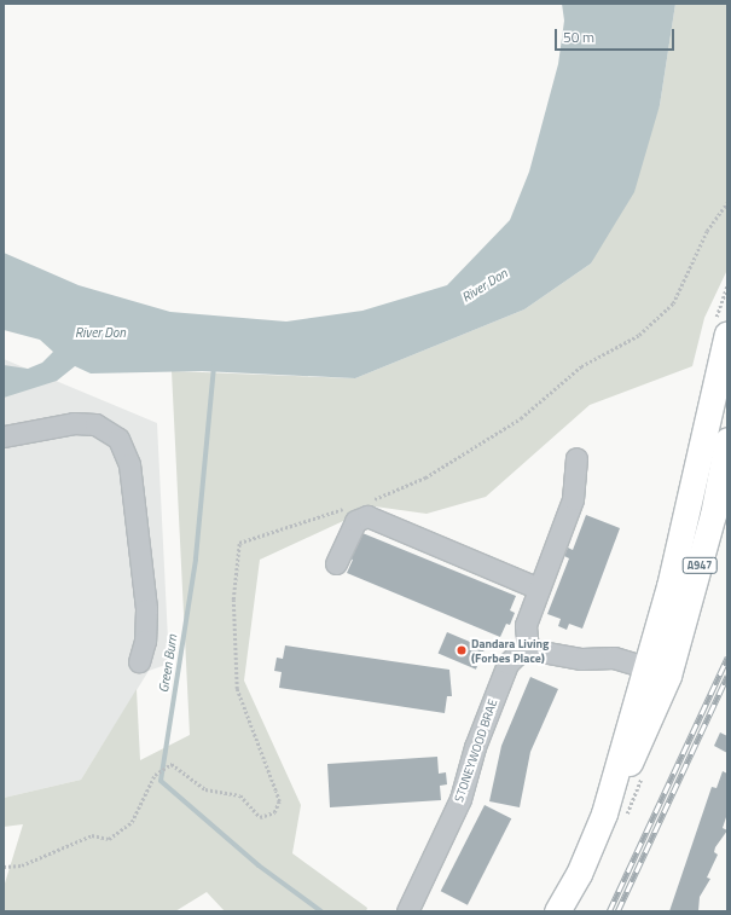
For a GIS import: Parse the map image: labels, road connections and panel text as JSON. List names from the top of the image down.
{
  "streets": {
    "main road": ["A947"],
    "street": ["STONEYWOOD BRAE"]
  },
  "water": ["River Don", "Green Burn"],
  "places": ["Dandara Living (Forbes Place)"],
  "scale_bar": "50 m"
}
